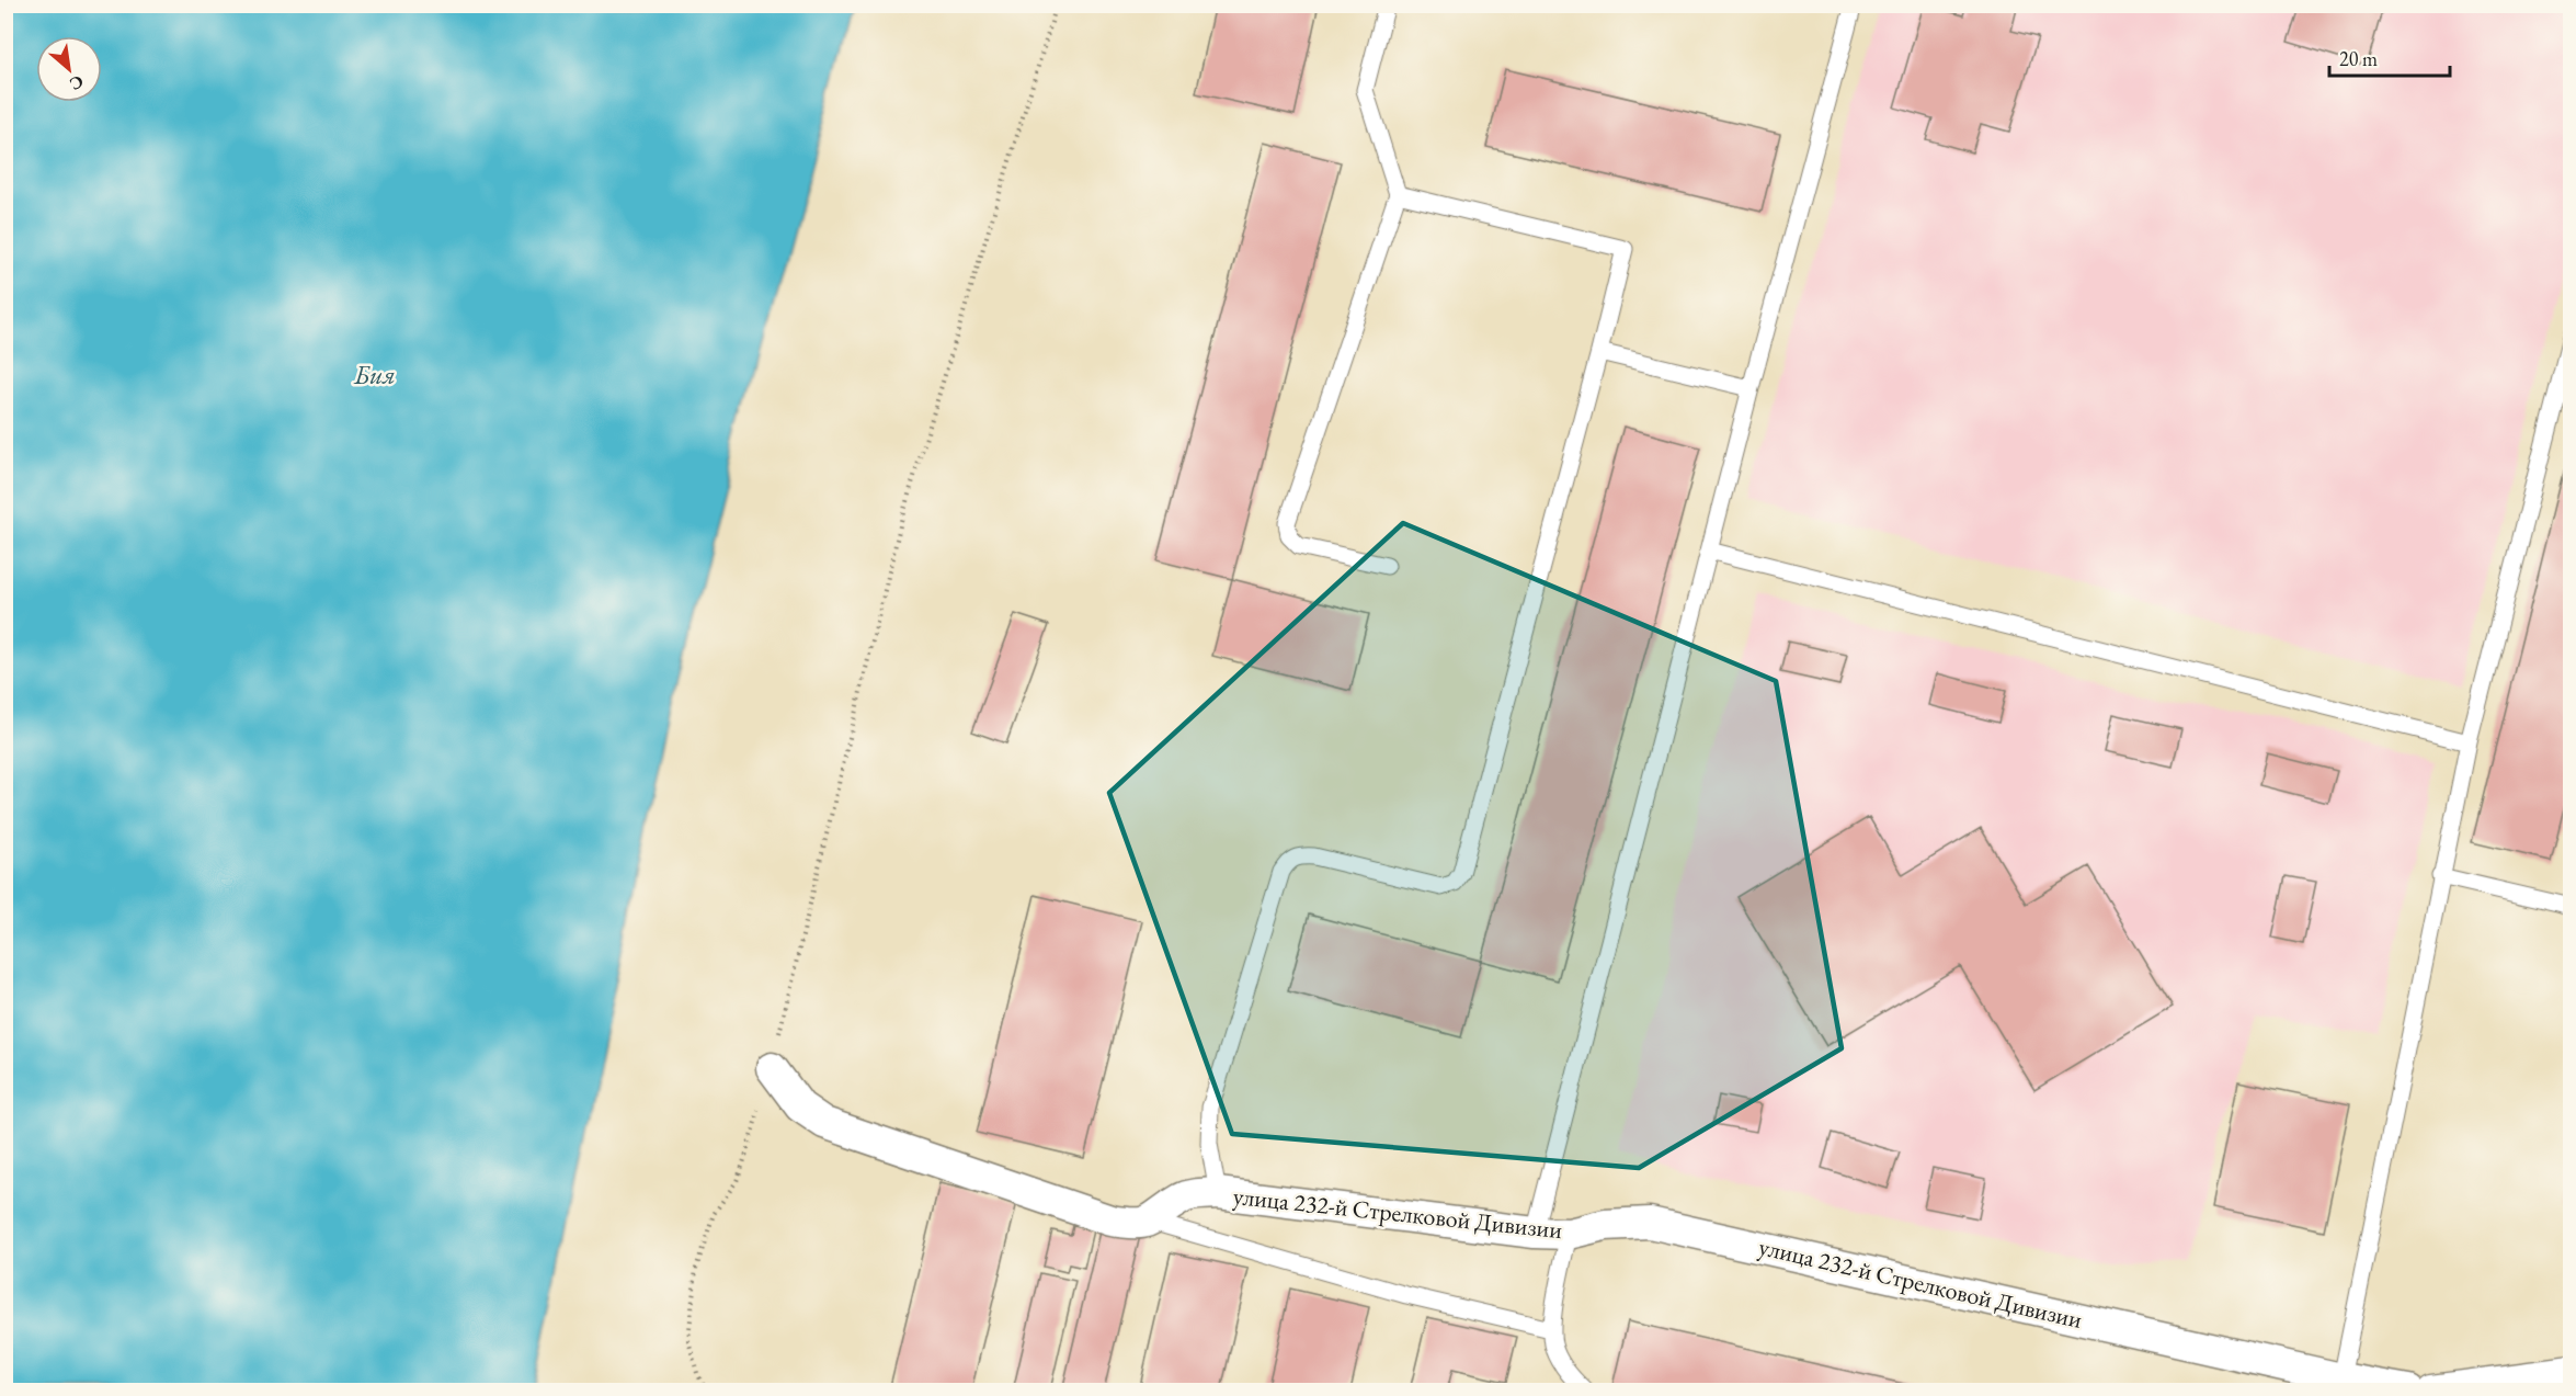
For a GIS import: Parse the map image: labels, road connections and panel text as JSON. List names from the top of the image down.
{
  "streets": {
    "street": ["улица 232-й Стрелковой Дивизии"]
  },
  "water": ["Бия"],
  "scale_bar": "20 m",
  "north": "bottom right"
}
